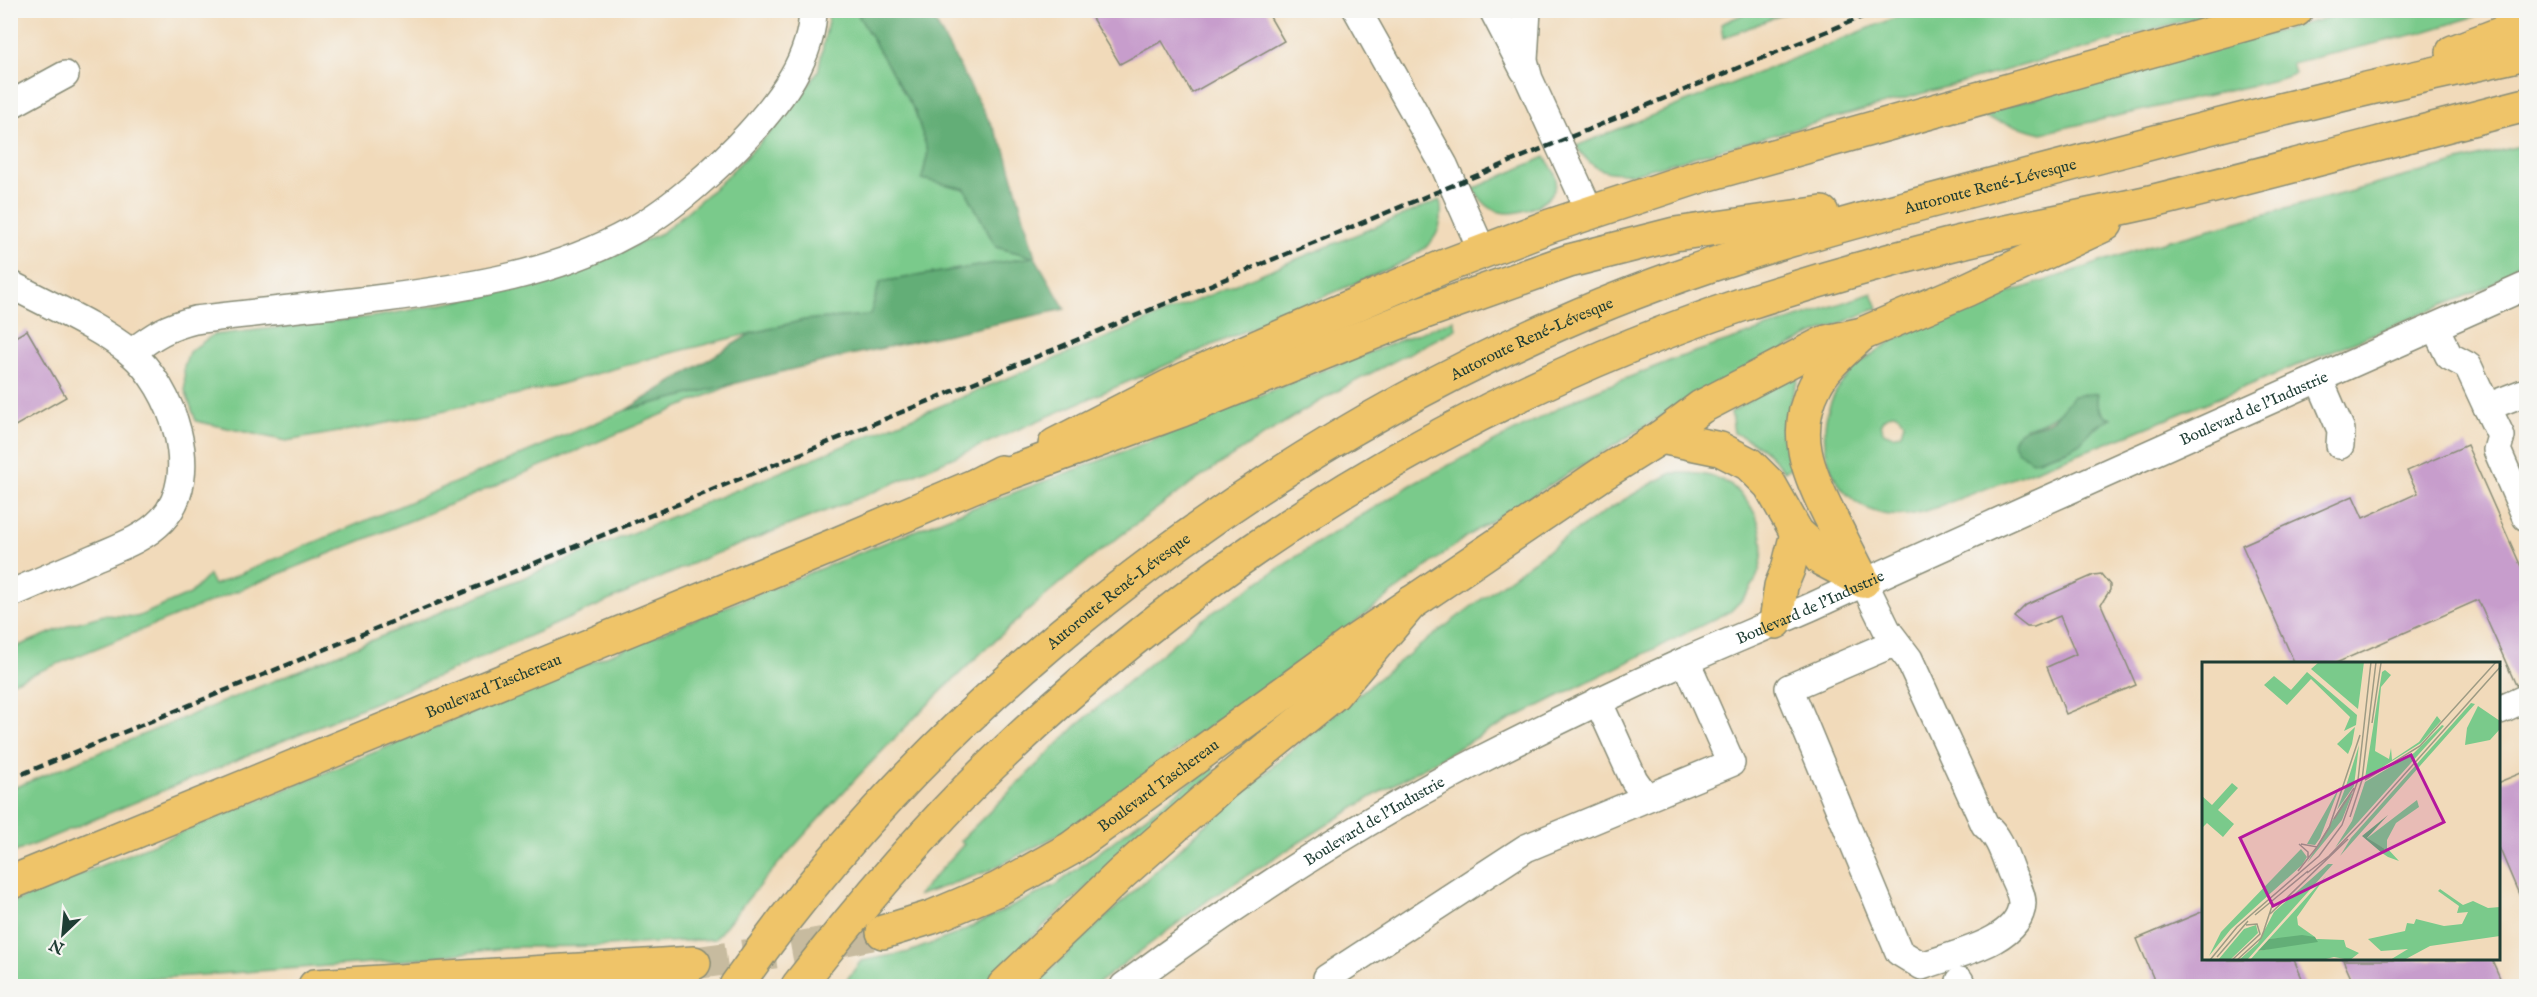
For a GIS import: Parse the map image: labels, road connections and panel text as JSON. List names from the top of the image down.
{
  "streets": {
    "main road": ["Autoroute René-Lévesque", "Boulevard Taschereau"],
    "street": ["Boulevard de l'Industrie"]
  },
  "north": "bottom left"
}
